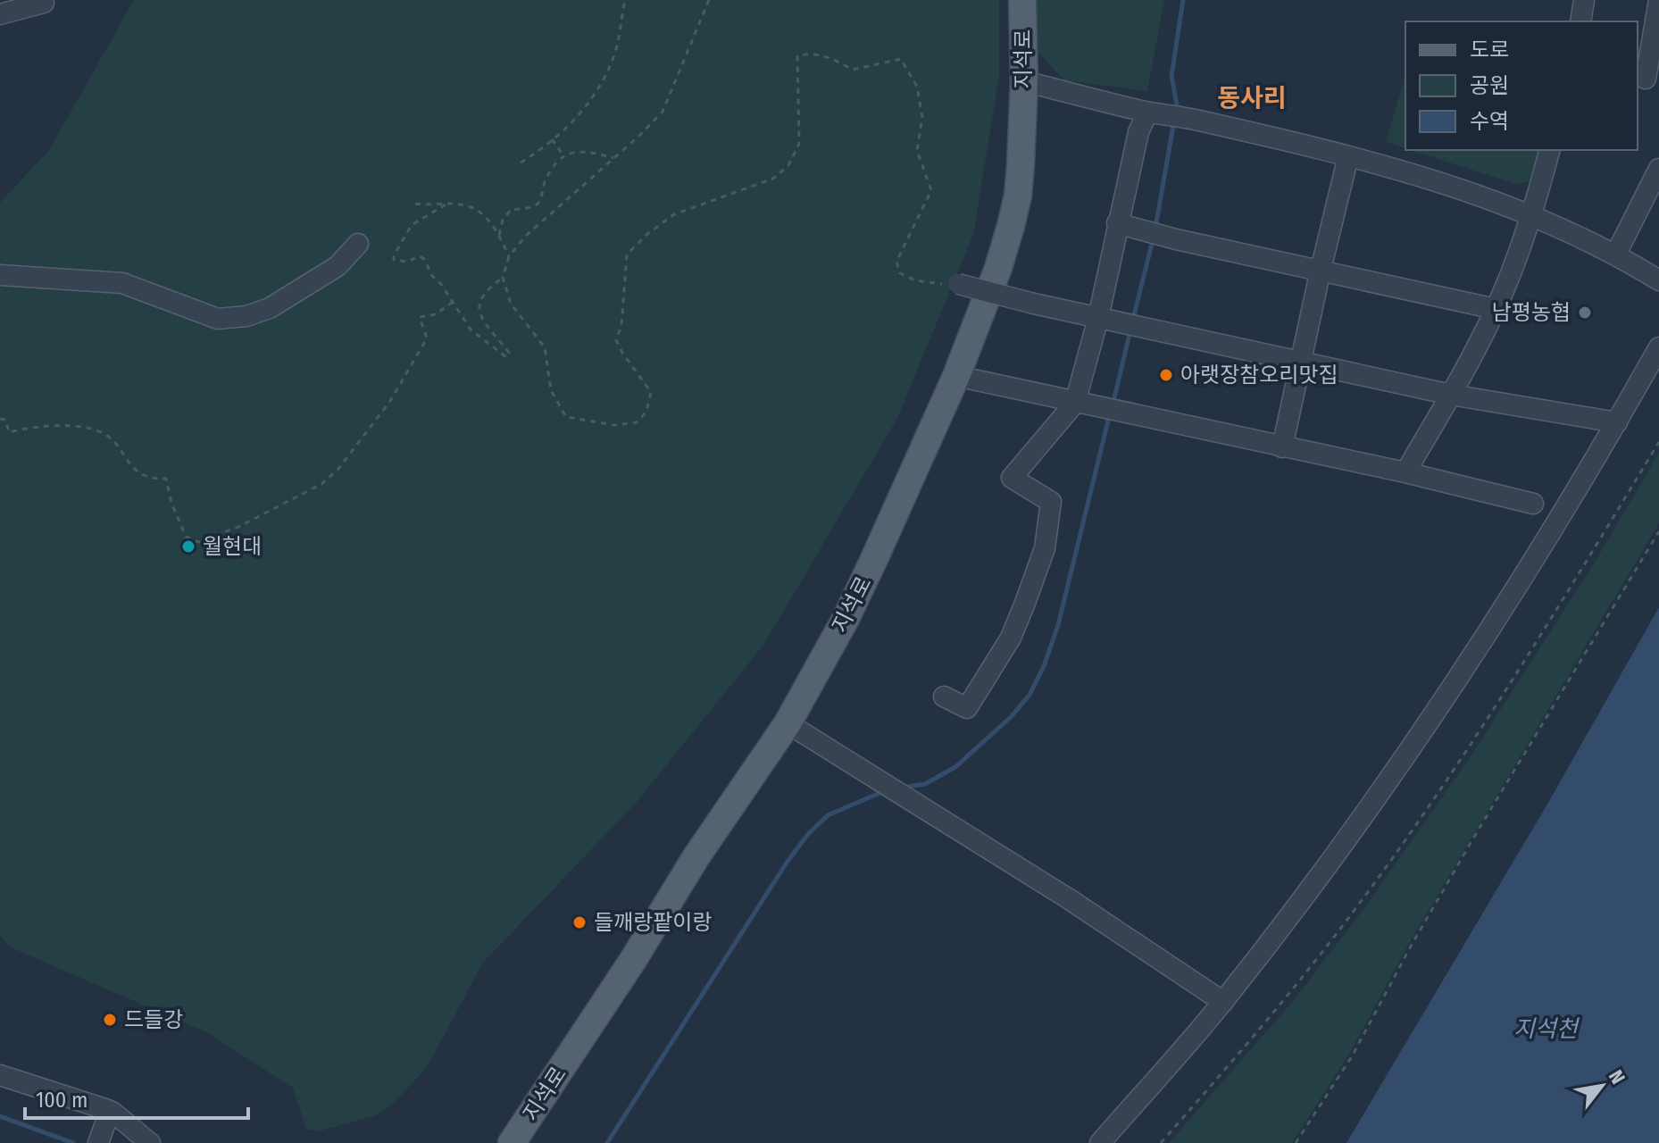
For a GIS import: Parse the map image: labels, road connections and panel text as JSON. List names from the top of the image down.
{
  "streets": {
    "main road": ["지석로"]
  },
  "districts": ["동사리"],
  "water": ["지석천"],
  "places": [
    "남평농협",
    "아랫장참오리맛집",
    "월현대",
    "들깨랑팥이랑",
    "드들강"
  ],
  "legend": ["도로", "공원", "수역"],
  "scale_bar": "100 m",
  "north": "top right"
}
